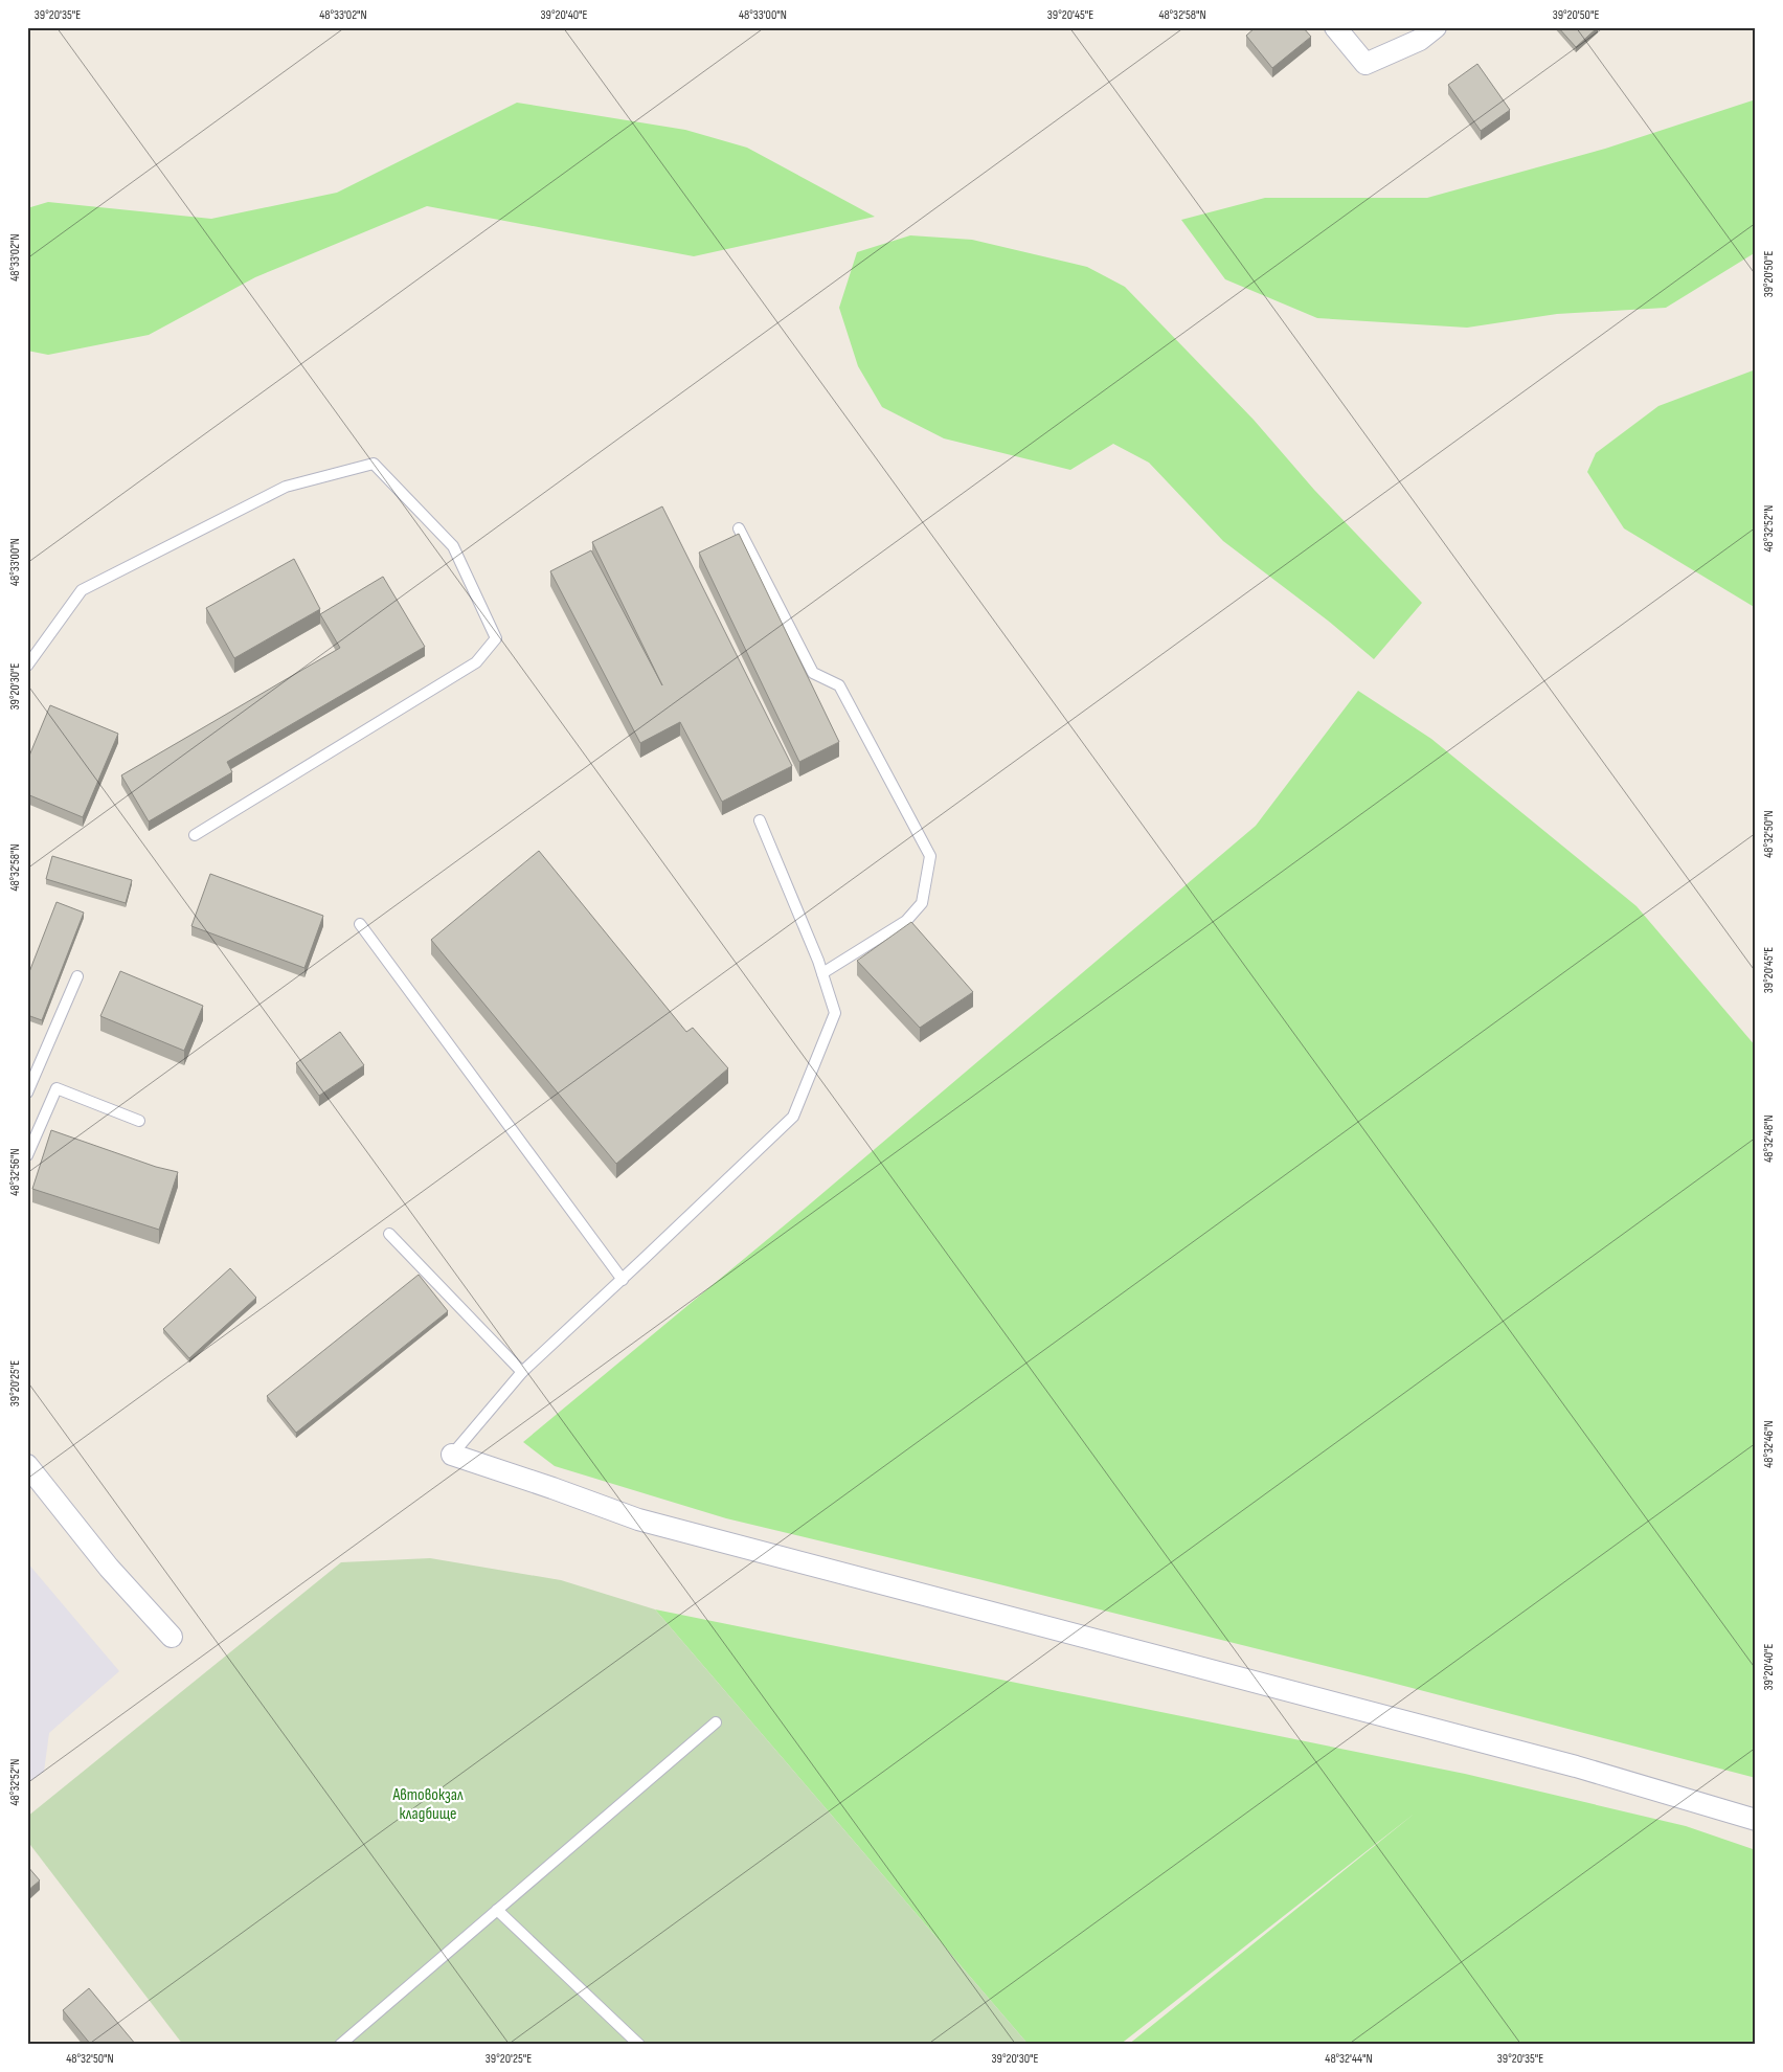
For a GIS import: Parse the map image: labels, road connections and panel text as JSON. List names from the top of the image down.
{
  "parks": ["Автовокзал кладбище"],
  "coordinates": [
    "39°20'35\"E",
    "48°33'02\"N",
    "39°20'40\"E",
    "48°33'00\"N",
    "39°20'45\"E",
    "48°32'58\"N",
    "39°20'50\"E",
    "48°32'52\"N",
    "39°20'30\"E",
    "48°32'50\"N",
    "48°32'48\"N",
    "48°32'56\"N",
    "39°20'25\"E",
    "48°32'46\"N",
    "48°32'44\"N"
  ]
}
